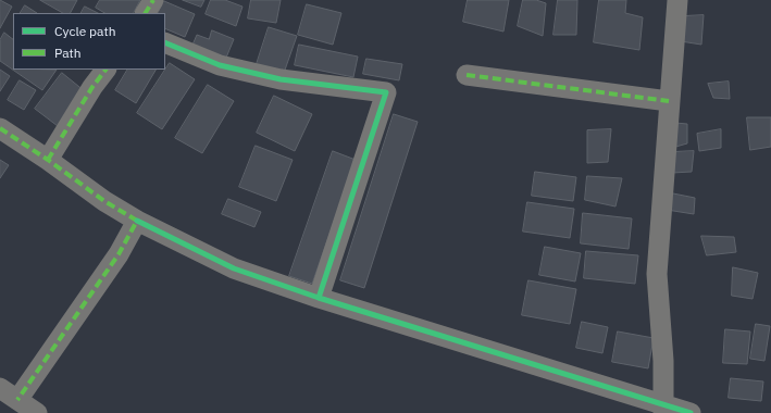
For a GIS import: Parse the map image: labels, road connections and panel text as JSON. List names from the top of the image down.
{
  "legend": ["Cycle path", "Path"]
}
